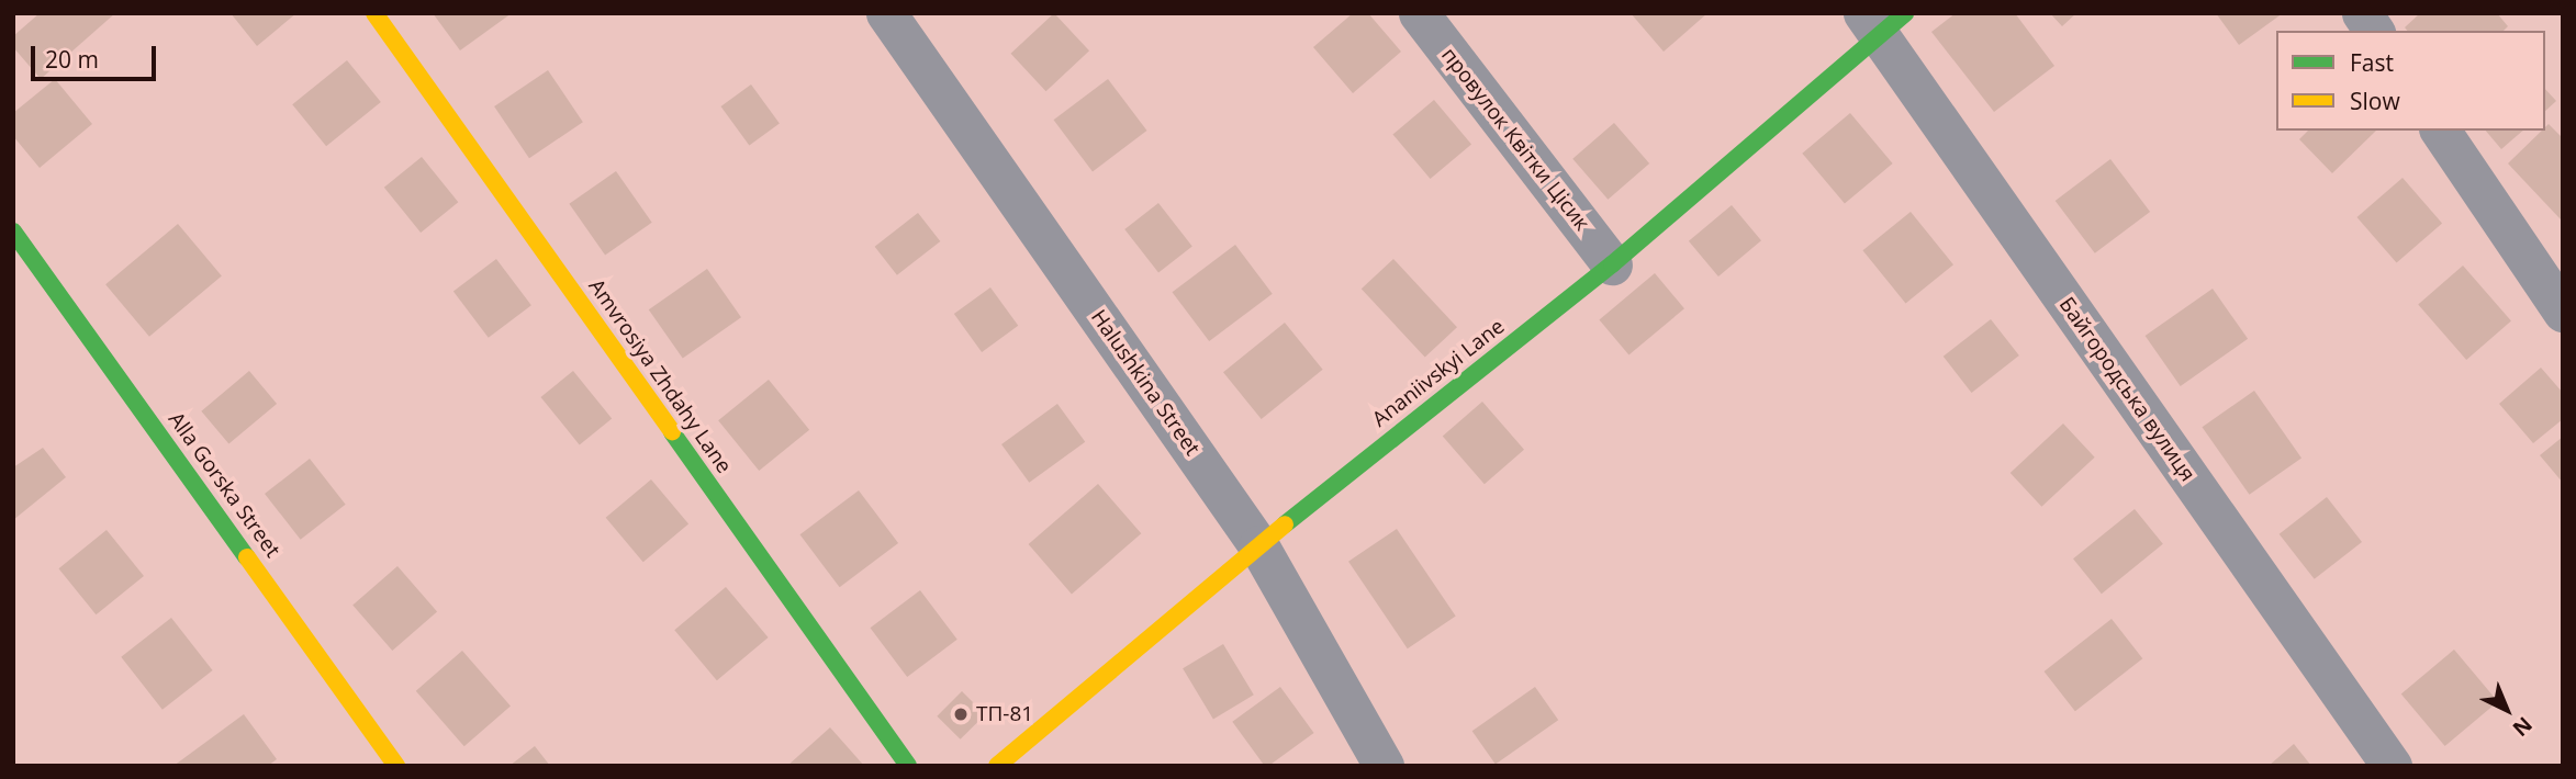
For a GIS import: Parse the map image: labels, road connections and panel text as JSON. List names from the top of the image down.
{
  "streets": {
    "street": [
      "провулок Квітки Цісик",
      "Ananiivskyi Lane",
      "Amvrosiya Zhdahy Lane",
      "Halushkina Street",
      "Байгородська вулиця",
      "Alla Gorska Street"
    ]
  },
  "crossings": [
    ["провулок Квітки Цісик", "Ananiivskyi Lane"],
    ["Ananiivskyi Lane", "Halushkina Street"],
    ["Ananiivskyi Lane", "Байгородська вулиця"]
  ],
  "places": ["ТП-81"],
  "legend": ["Fast", "Slow"],
  "scale_bar": "20 m",
  "north": "bottom right"
}
